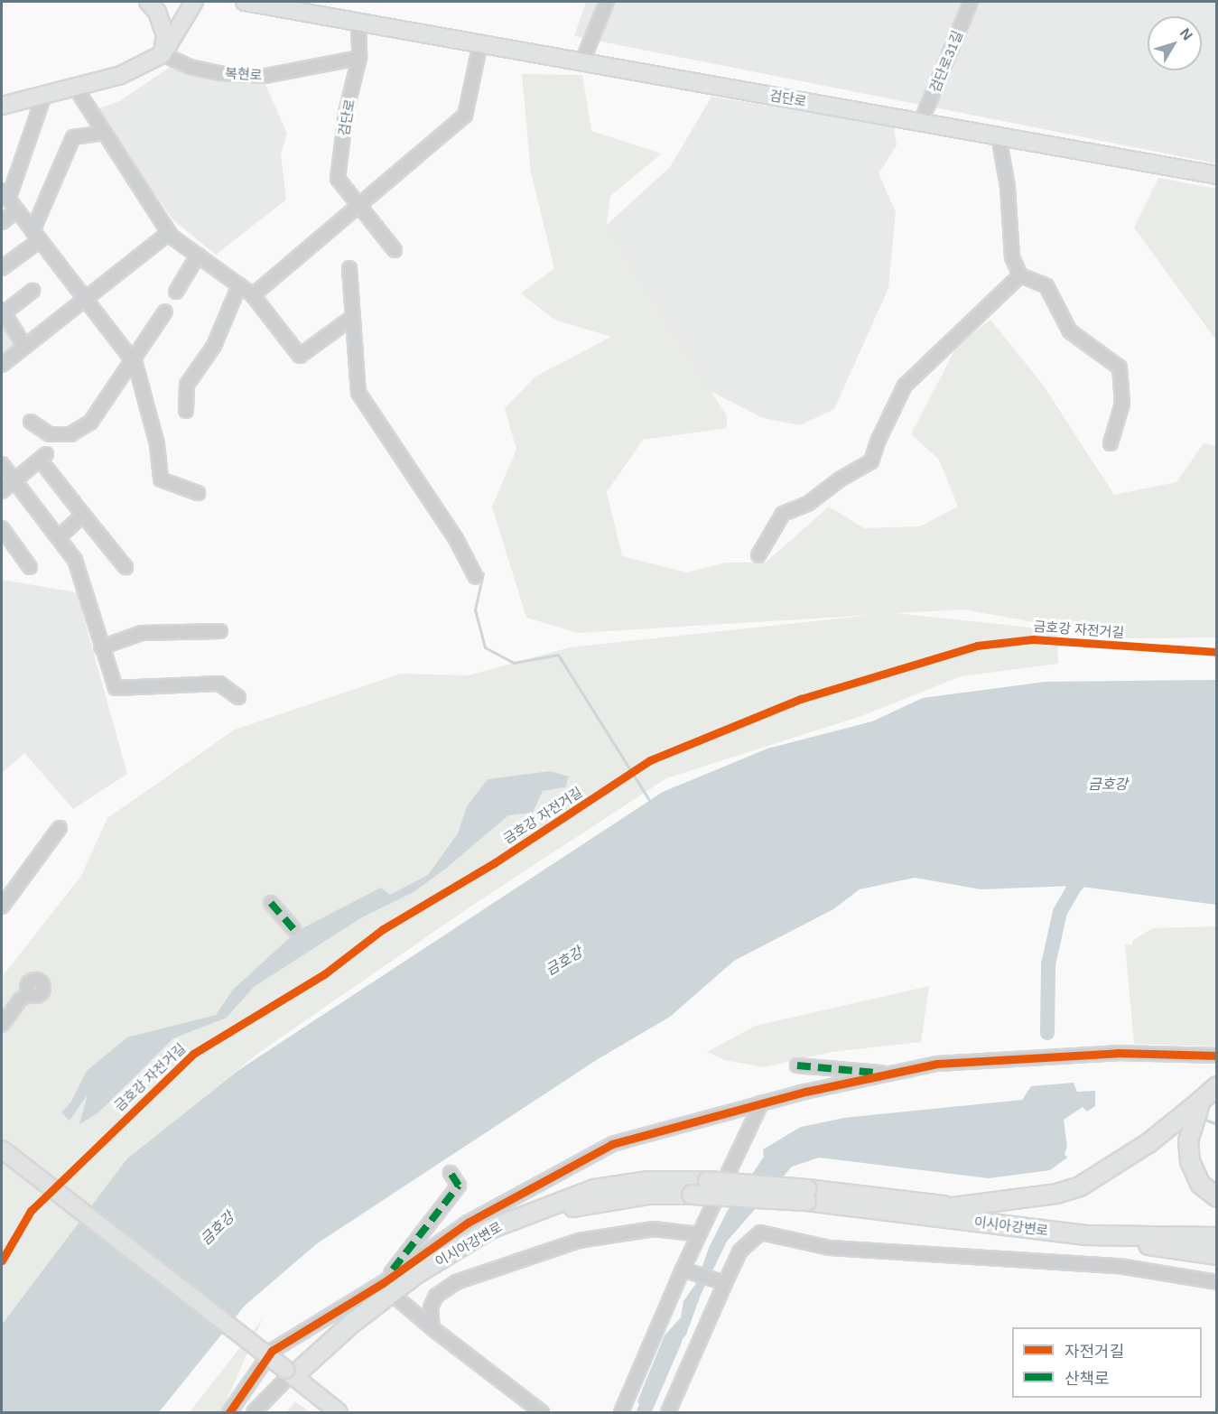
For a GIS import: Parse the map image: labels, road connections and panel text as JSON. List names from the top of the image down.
{
  "streets": {
    "highway": ["이시아강변로"],
    "main road": ["검단로"],
    "street": ["검단로31길", "복현로"],
    "cycle path": ["금호강 자전거길"]
  },
  "crossings": [
    ["검단로31길", "검단로"],
    ["복현로", "검단로"]
  ],
  "water": ["금호강"],
  "legend": ["자전거길", "산책로"],
  "north": "top right"
}
